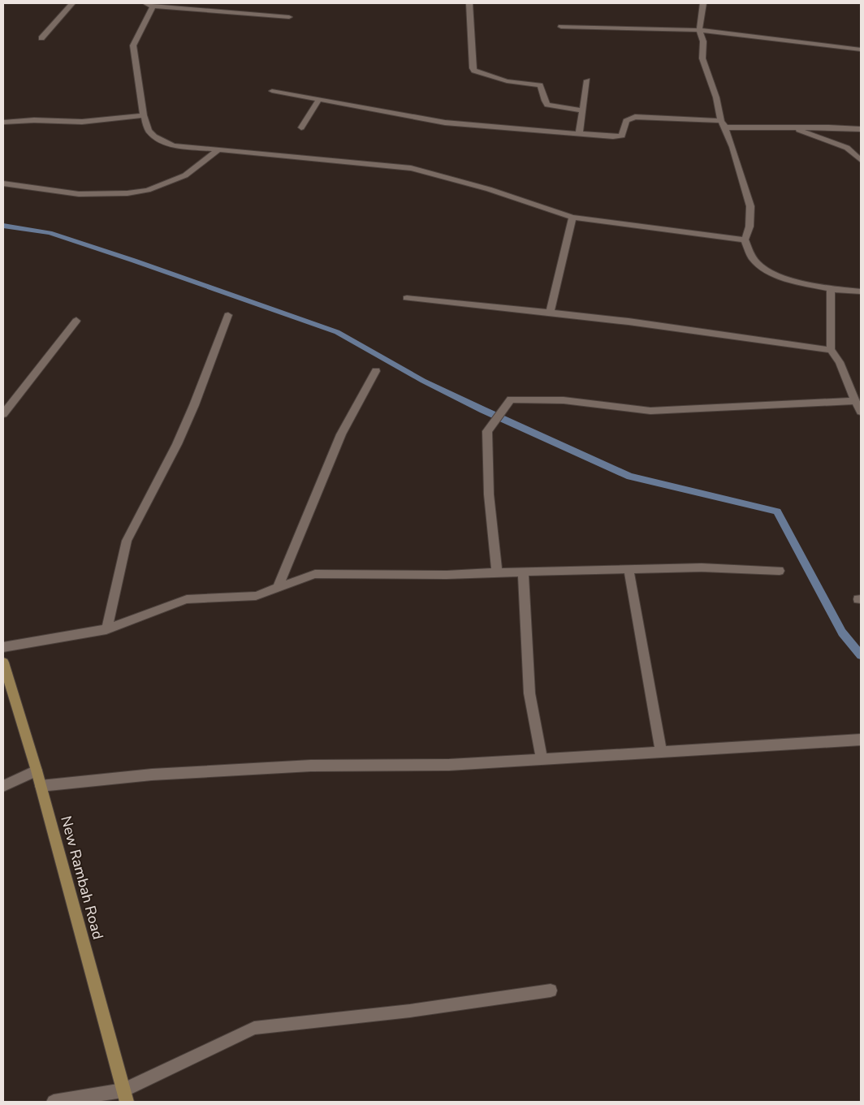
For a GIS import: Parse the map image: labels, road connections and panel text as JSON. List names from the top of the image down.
{
  "streets": {
    "street": ["New Rambah Road"]
  }
}
